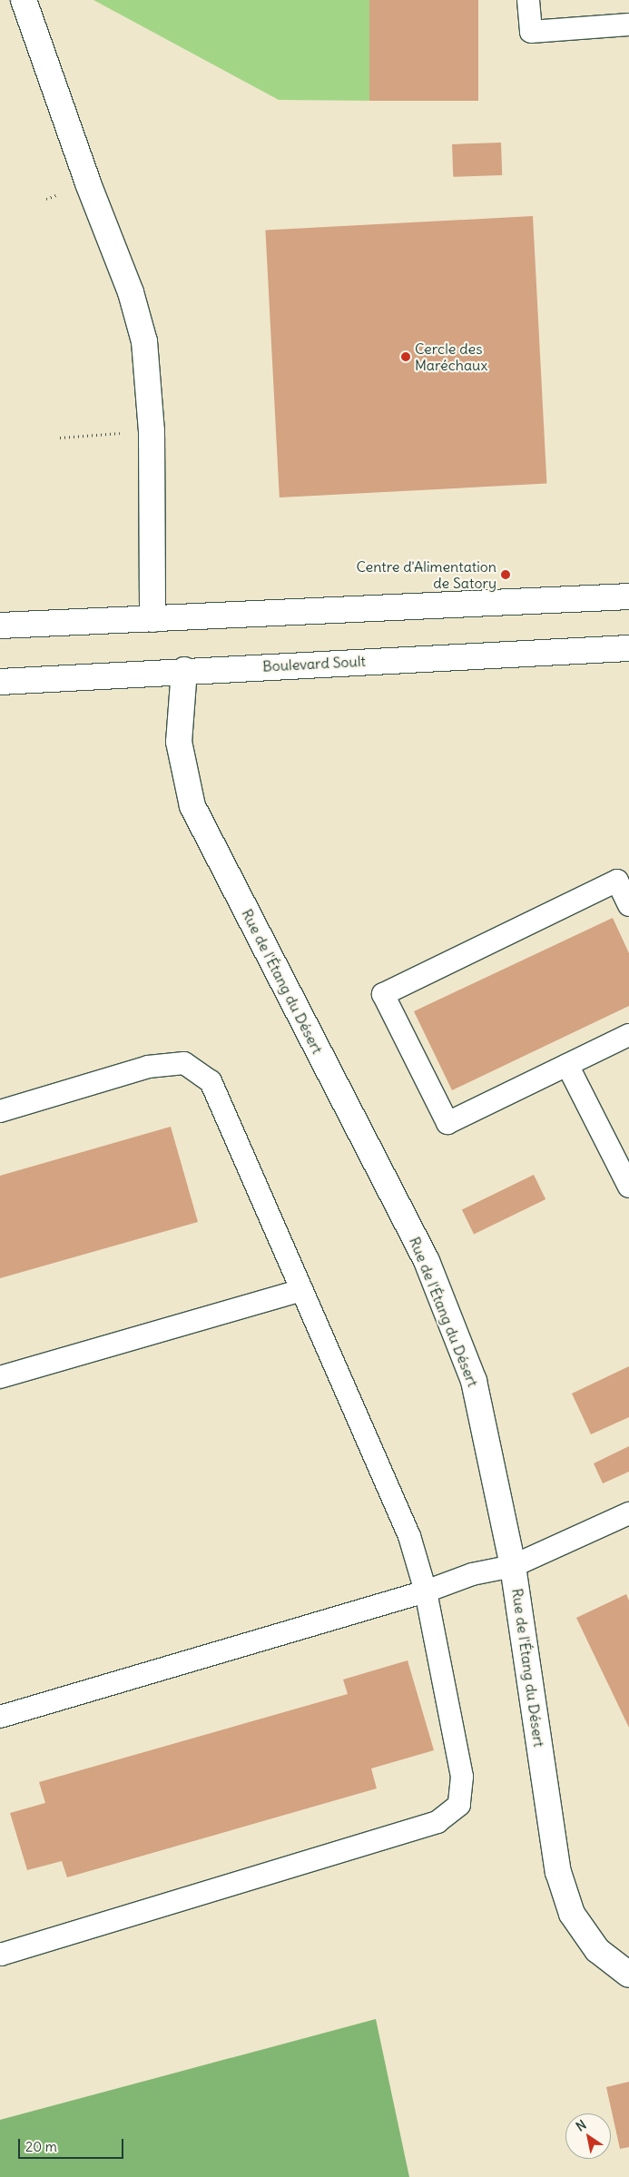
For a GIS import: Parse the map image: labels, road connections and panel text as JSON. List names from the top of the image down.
{
  "streets": {
    "street": ["Boulevard Soult", "Rue de l'Étang du Désert"]
  },
  "crossings": [
    ["Boulevard Soult", "Rue de l'Étang du Désert"]
  ],
  "places": ["Cercle des Maréchaux", "Centre d'Alimentation de Satory"],
  "scale_bar": "20 m",
  "north": "top left"
}
